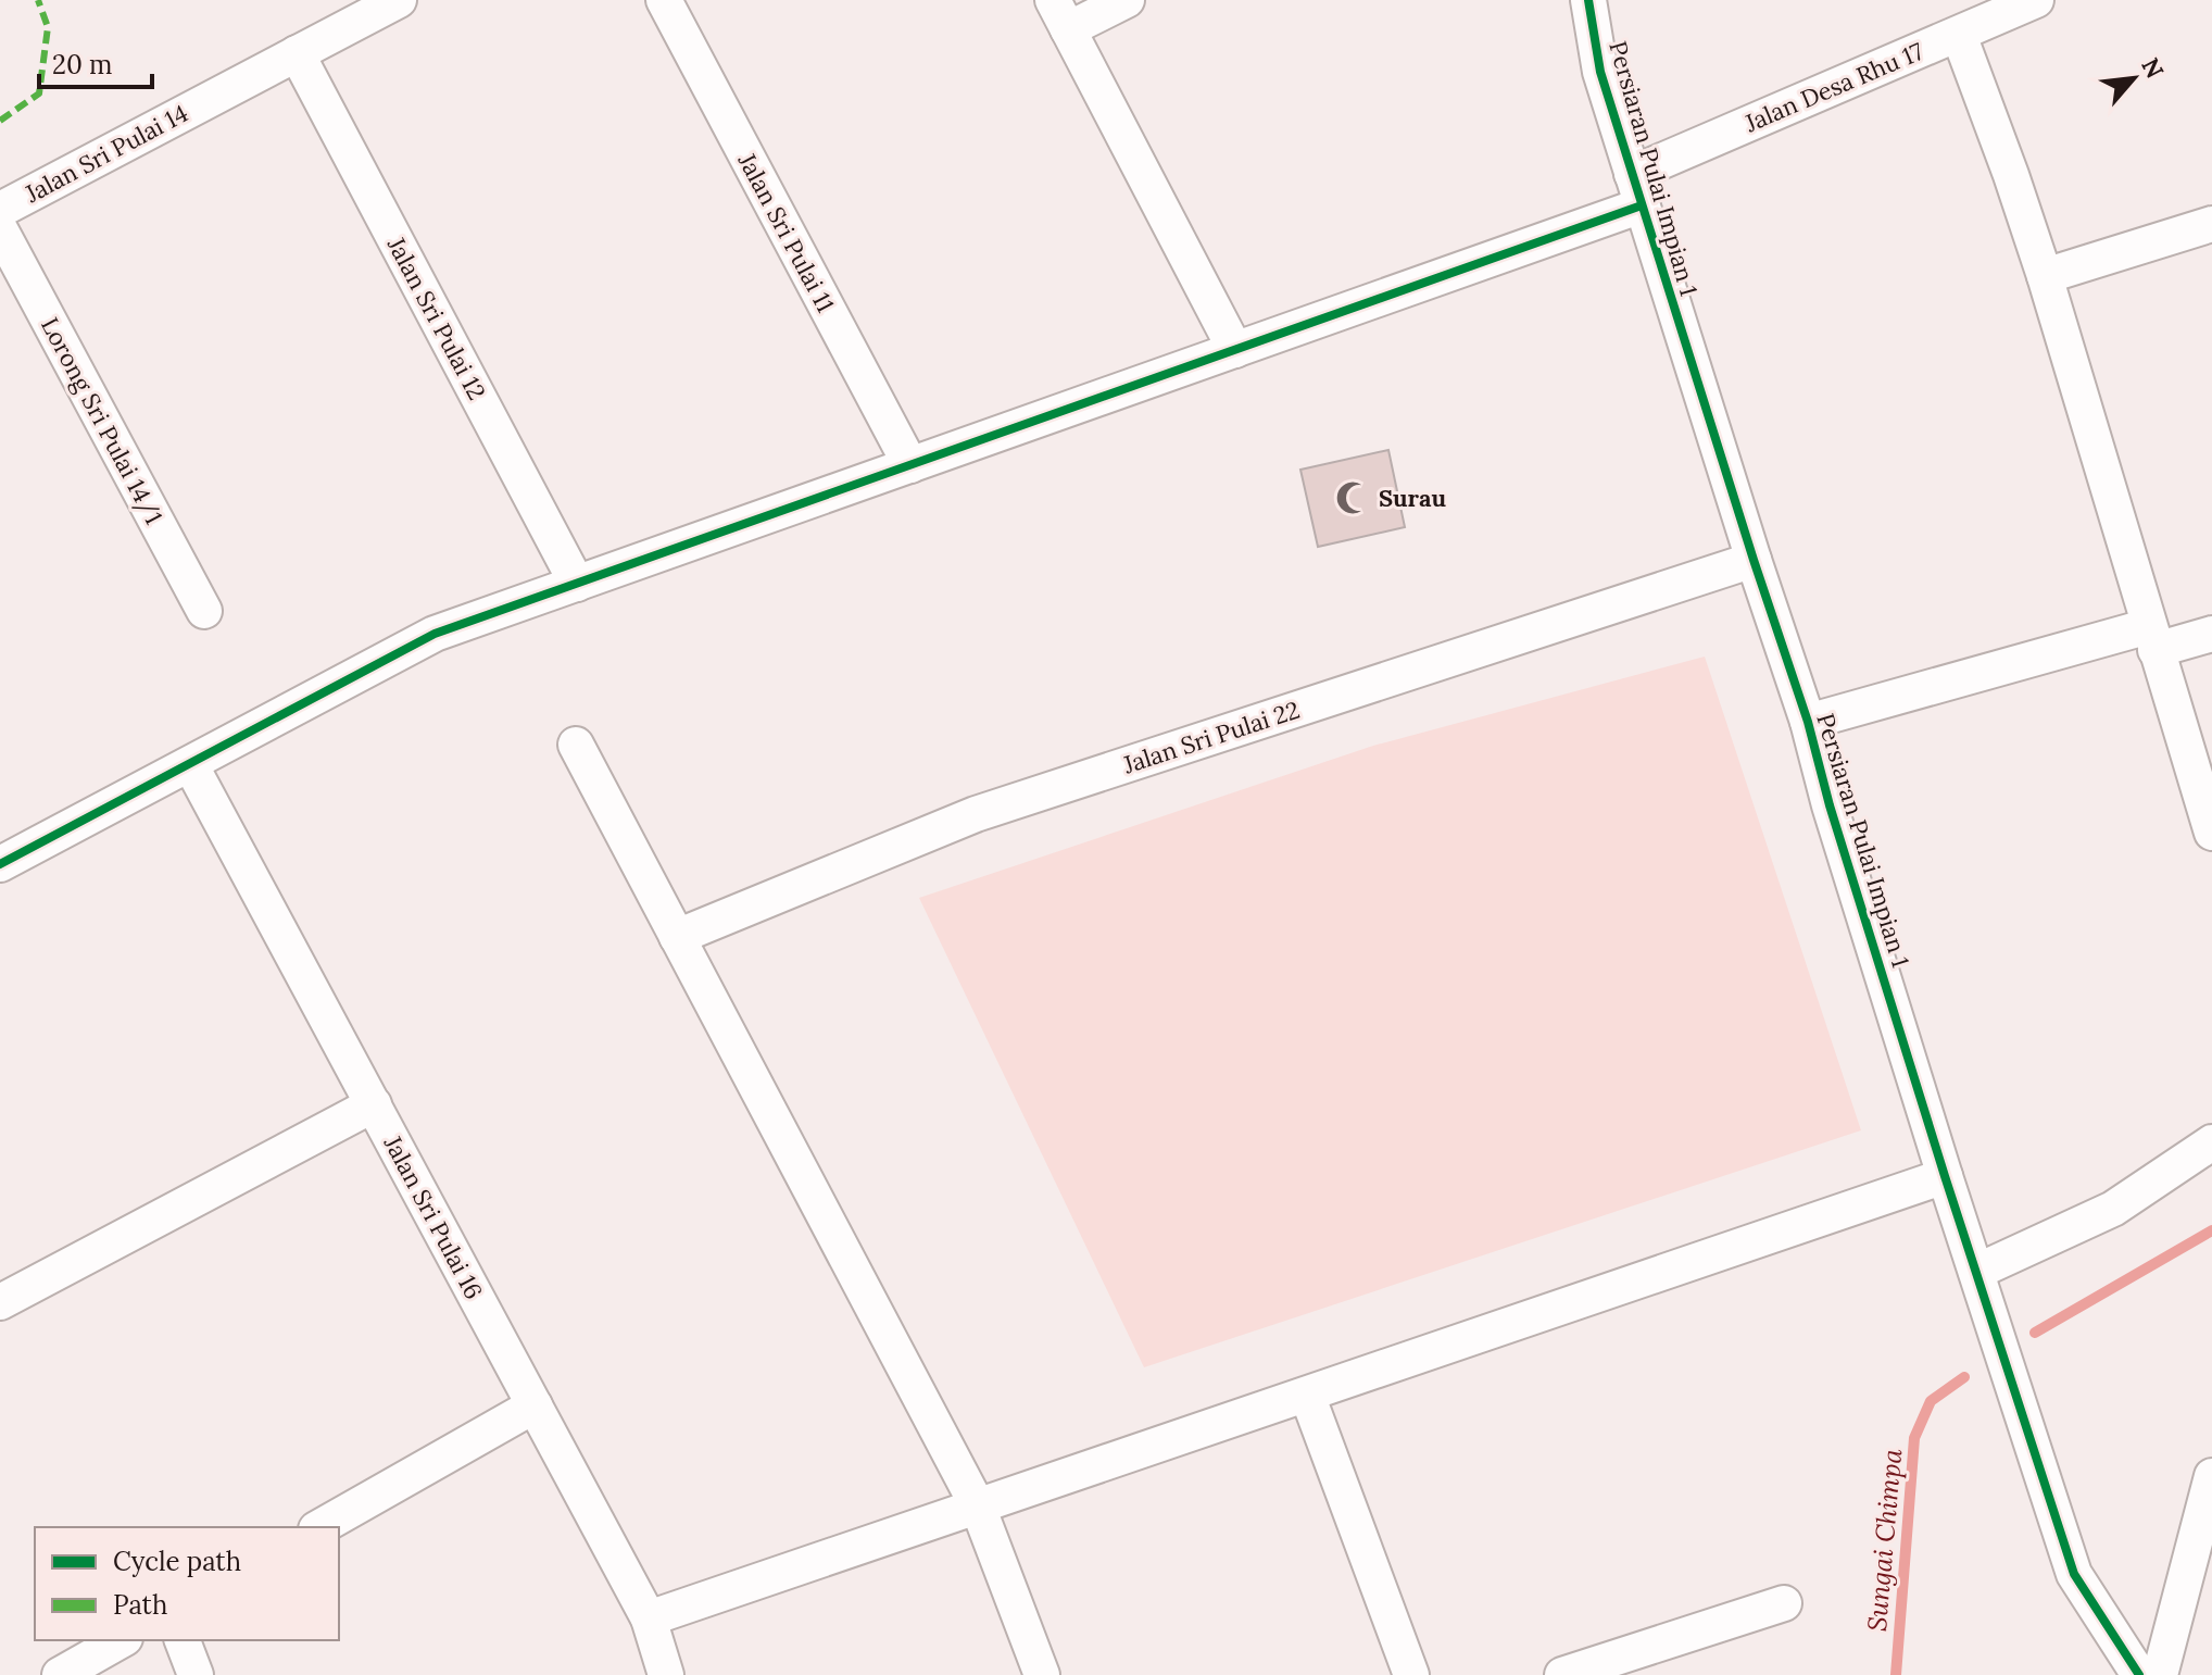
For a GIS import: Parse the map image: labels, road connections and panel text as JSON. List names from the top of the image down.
{
  "streets": {
    "street": [
      "Jalan Desa Rhu 17",
      "Jalan Sri Pulai 14",
      "Persiaran Pulai Impian 1",
      "Jalan Sri Pulai 11",
      "Jalan Sri Pulai 12",
      "Lorong Sri Pulai 14/1",
      "Jalan Sri Pulai 22",
      "Jalan Sri Pulai 16"
    ]
  },
  "crossings": [
    ["Jalan Desa Rhu 17", "Persiaran Pulai Impian 1"],
    ["Jalan Desa Rhu 17", "Jalan Sri Pulai 11"],
    ["Jalan Desa Rhu 17", "Jalan Sri Pulai 12"],
    ["Jalan Desa Rhu 17", "Jalan Sri Pulai 16"],
    ["Jalan Sri Pulai 14", "Jalan Sri Pulai 12"],
    ["Persiaran Pulai Impian 1", "Jalan Sri Pulai 22"]
  ],
  "water": ["Sungai Chimpa"],
  "places": {
    "mosque": ["Surau"]
  },
  "legend": ["Cycle path", "Path"],
  "scale_bar": "20 m",
  "north": "top right"
}
